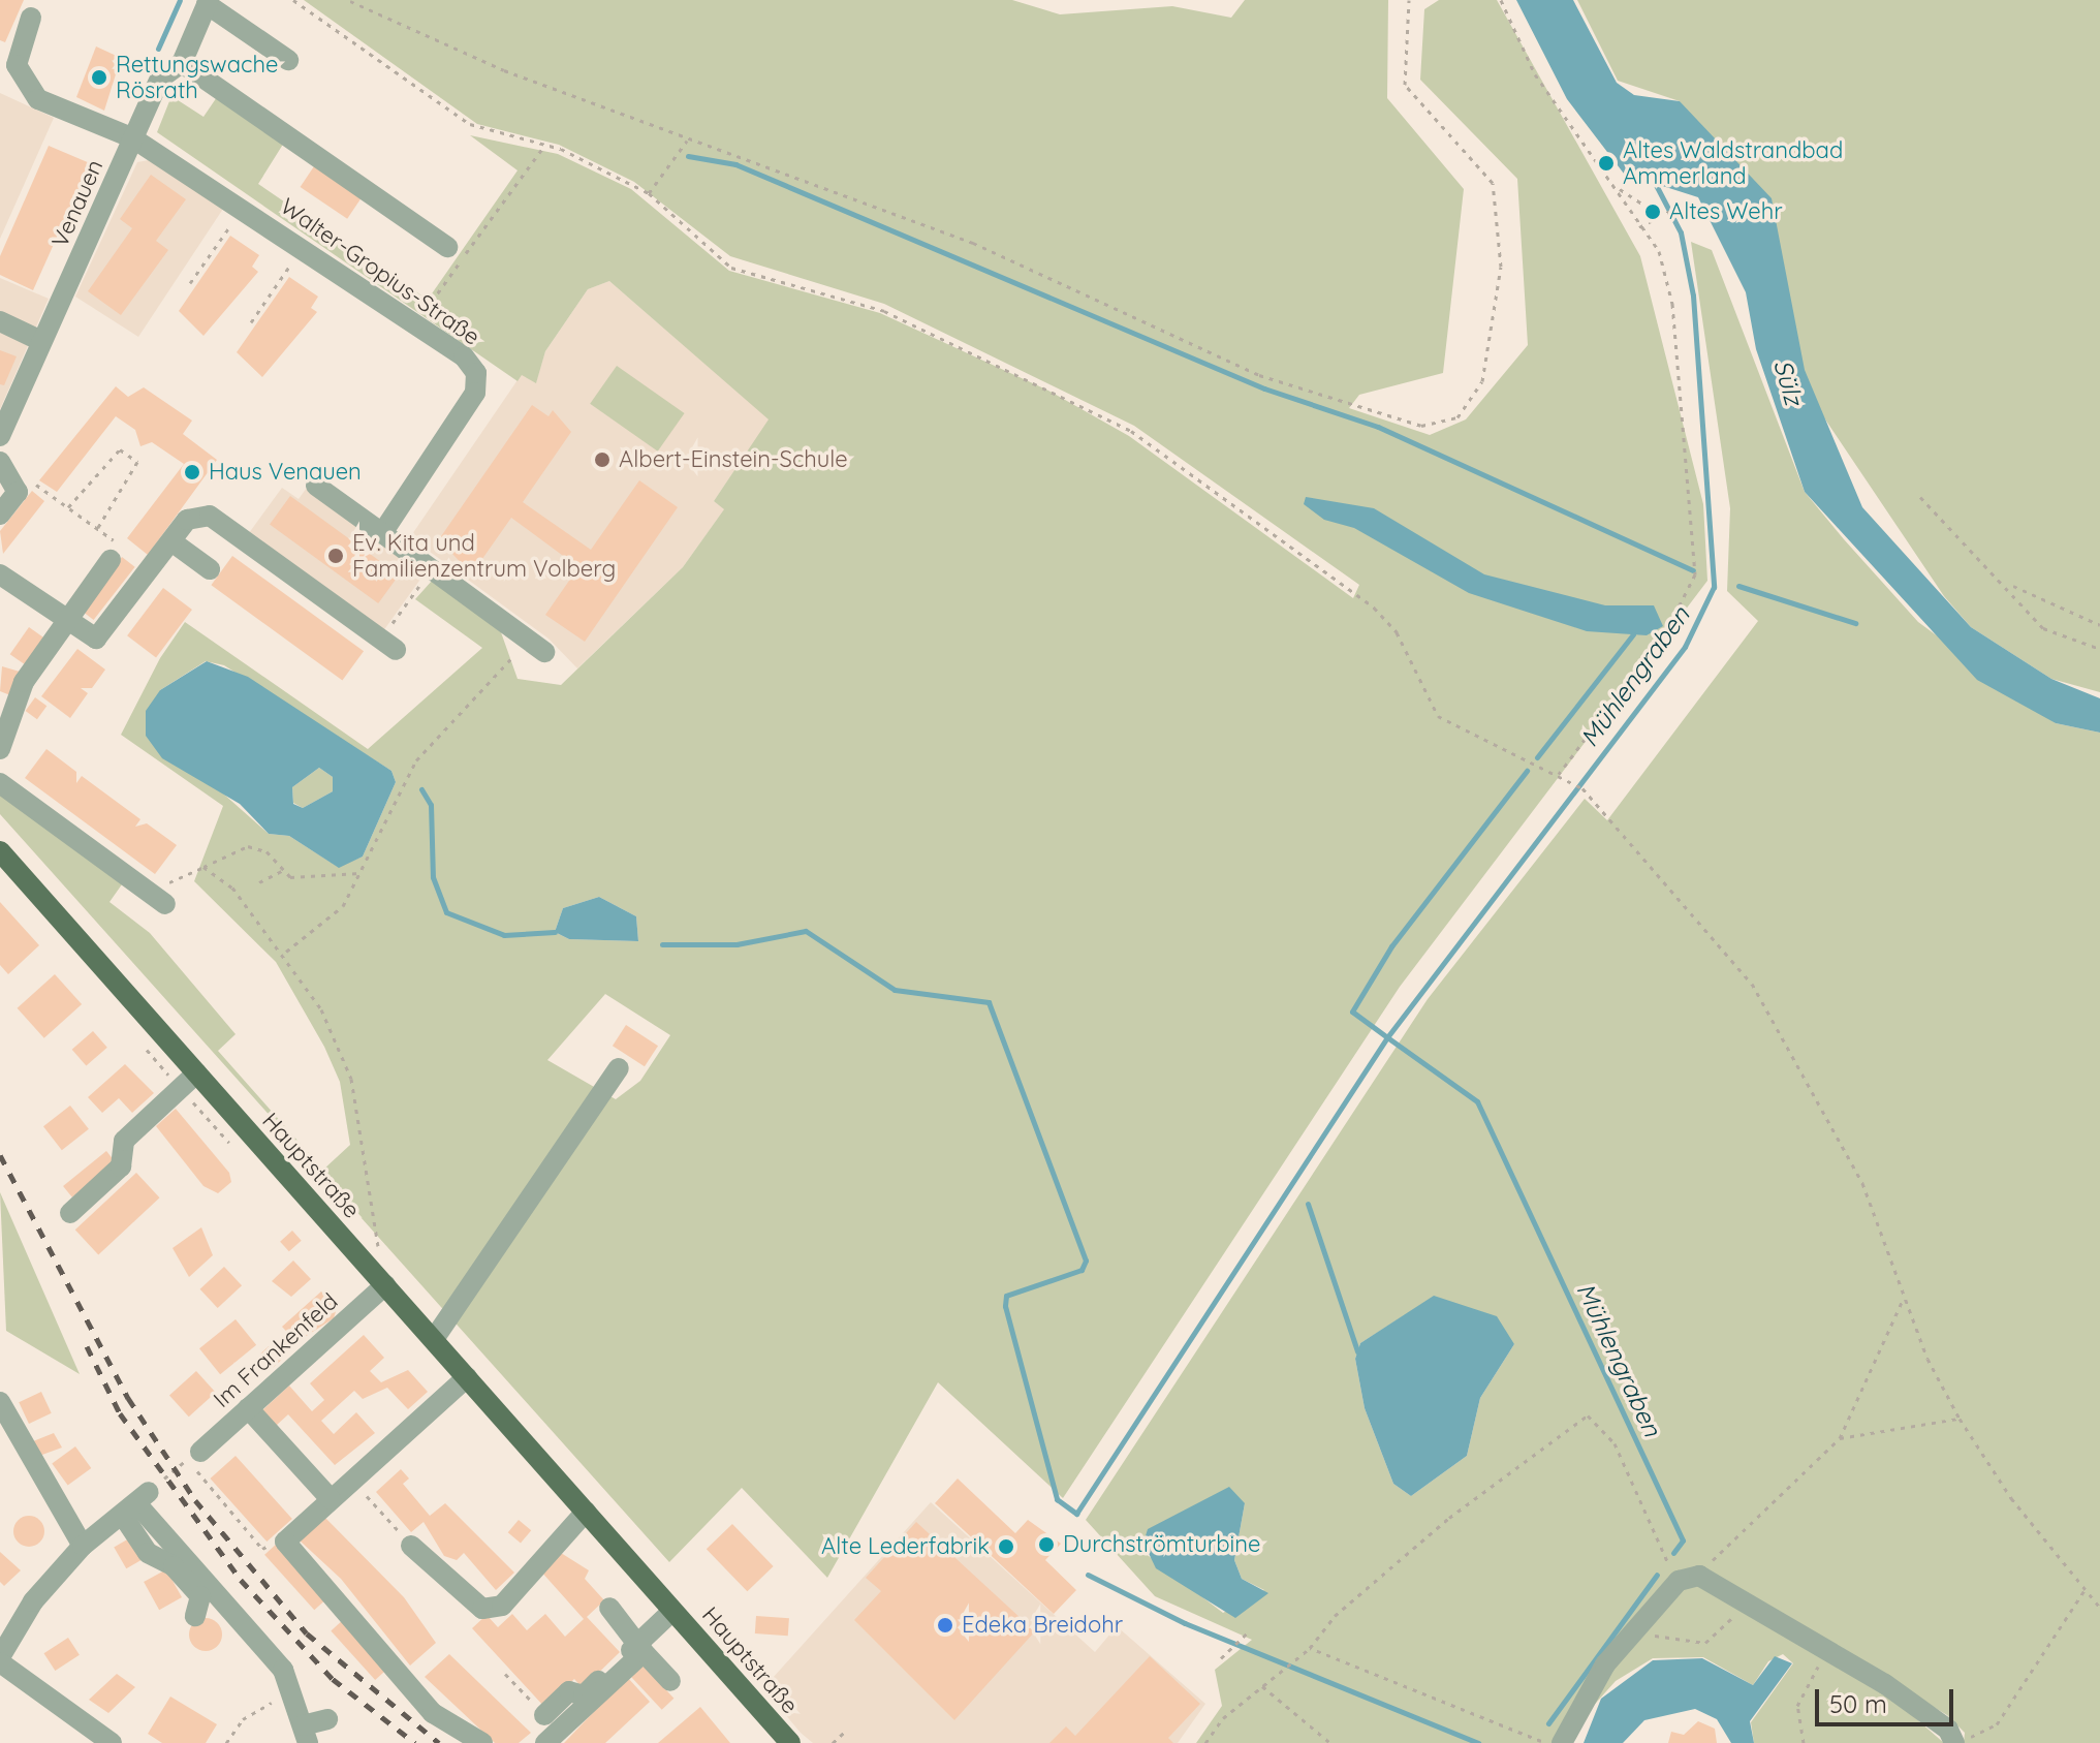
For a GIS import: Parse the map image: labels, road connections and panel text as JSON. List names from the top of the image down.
{
  "streets": {
    "main road": ["Hauptstraße"],
    "street": ["Venauen", "Walter-Gropius-Straße", "Im Frankenfeld"]
  },
  "crossings": [
    ["Venauen", "Walter-Gropius-Straße"],
    ["Hauptstraße", "Im Frankenfeld"]
  ],
  "water": ["Sülz", "Mühlengraben"],
  "places": [
    "Rettungswache Rösrath",
    "Altes Waldstrandbad Ammerland",
    "Altes Wehr",
    "Albert-Einstein-Schule",
    "Haus Venauen",
    "Ev. Kita und Familienzentrum Volberg",
    "Durchströmturbine",
    "Alte Lederfabrik",
    "Edeka Breidohr"
  ],
  "scale_bar": "50 m"
}
